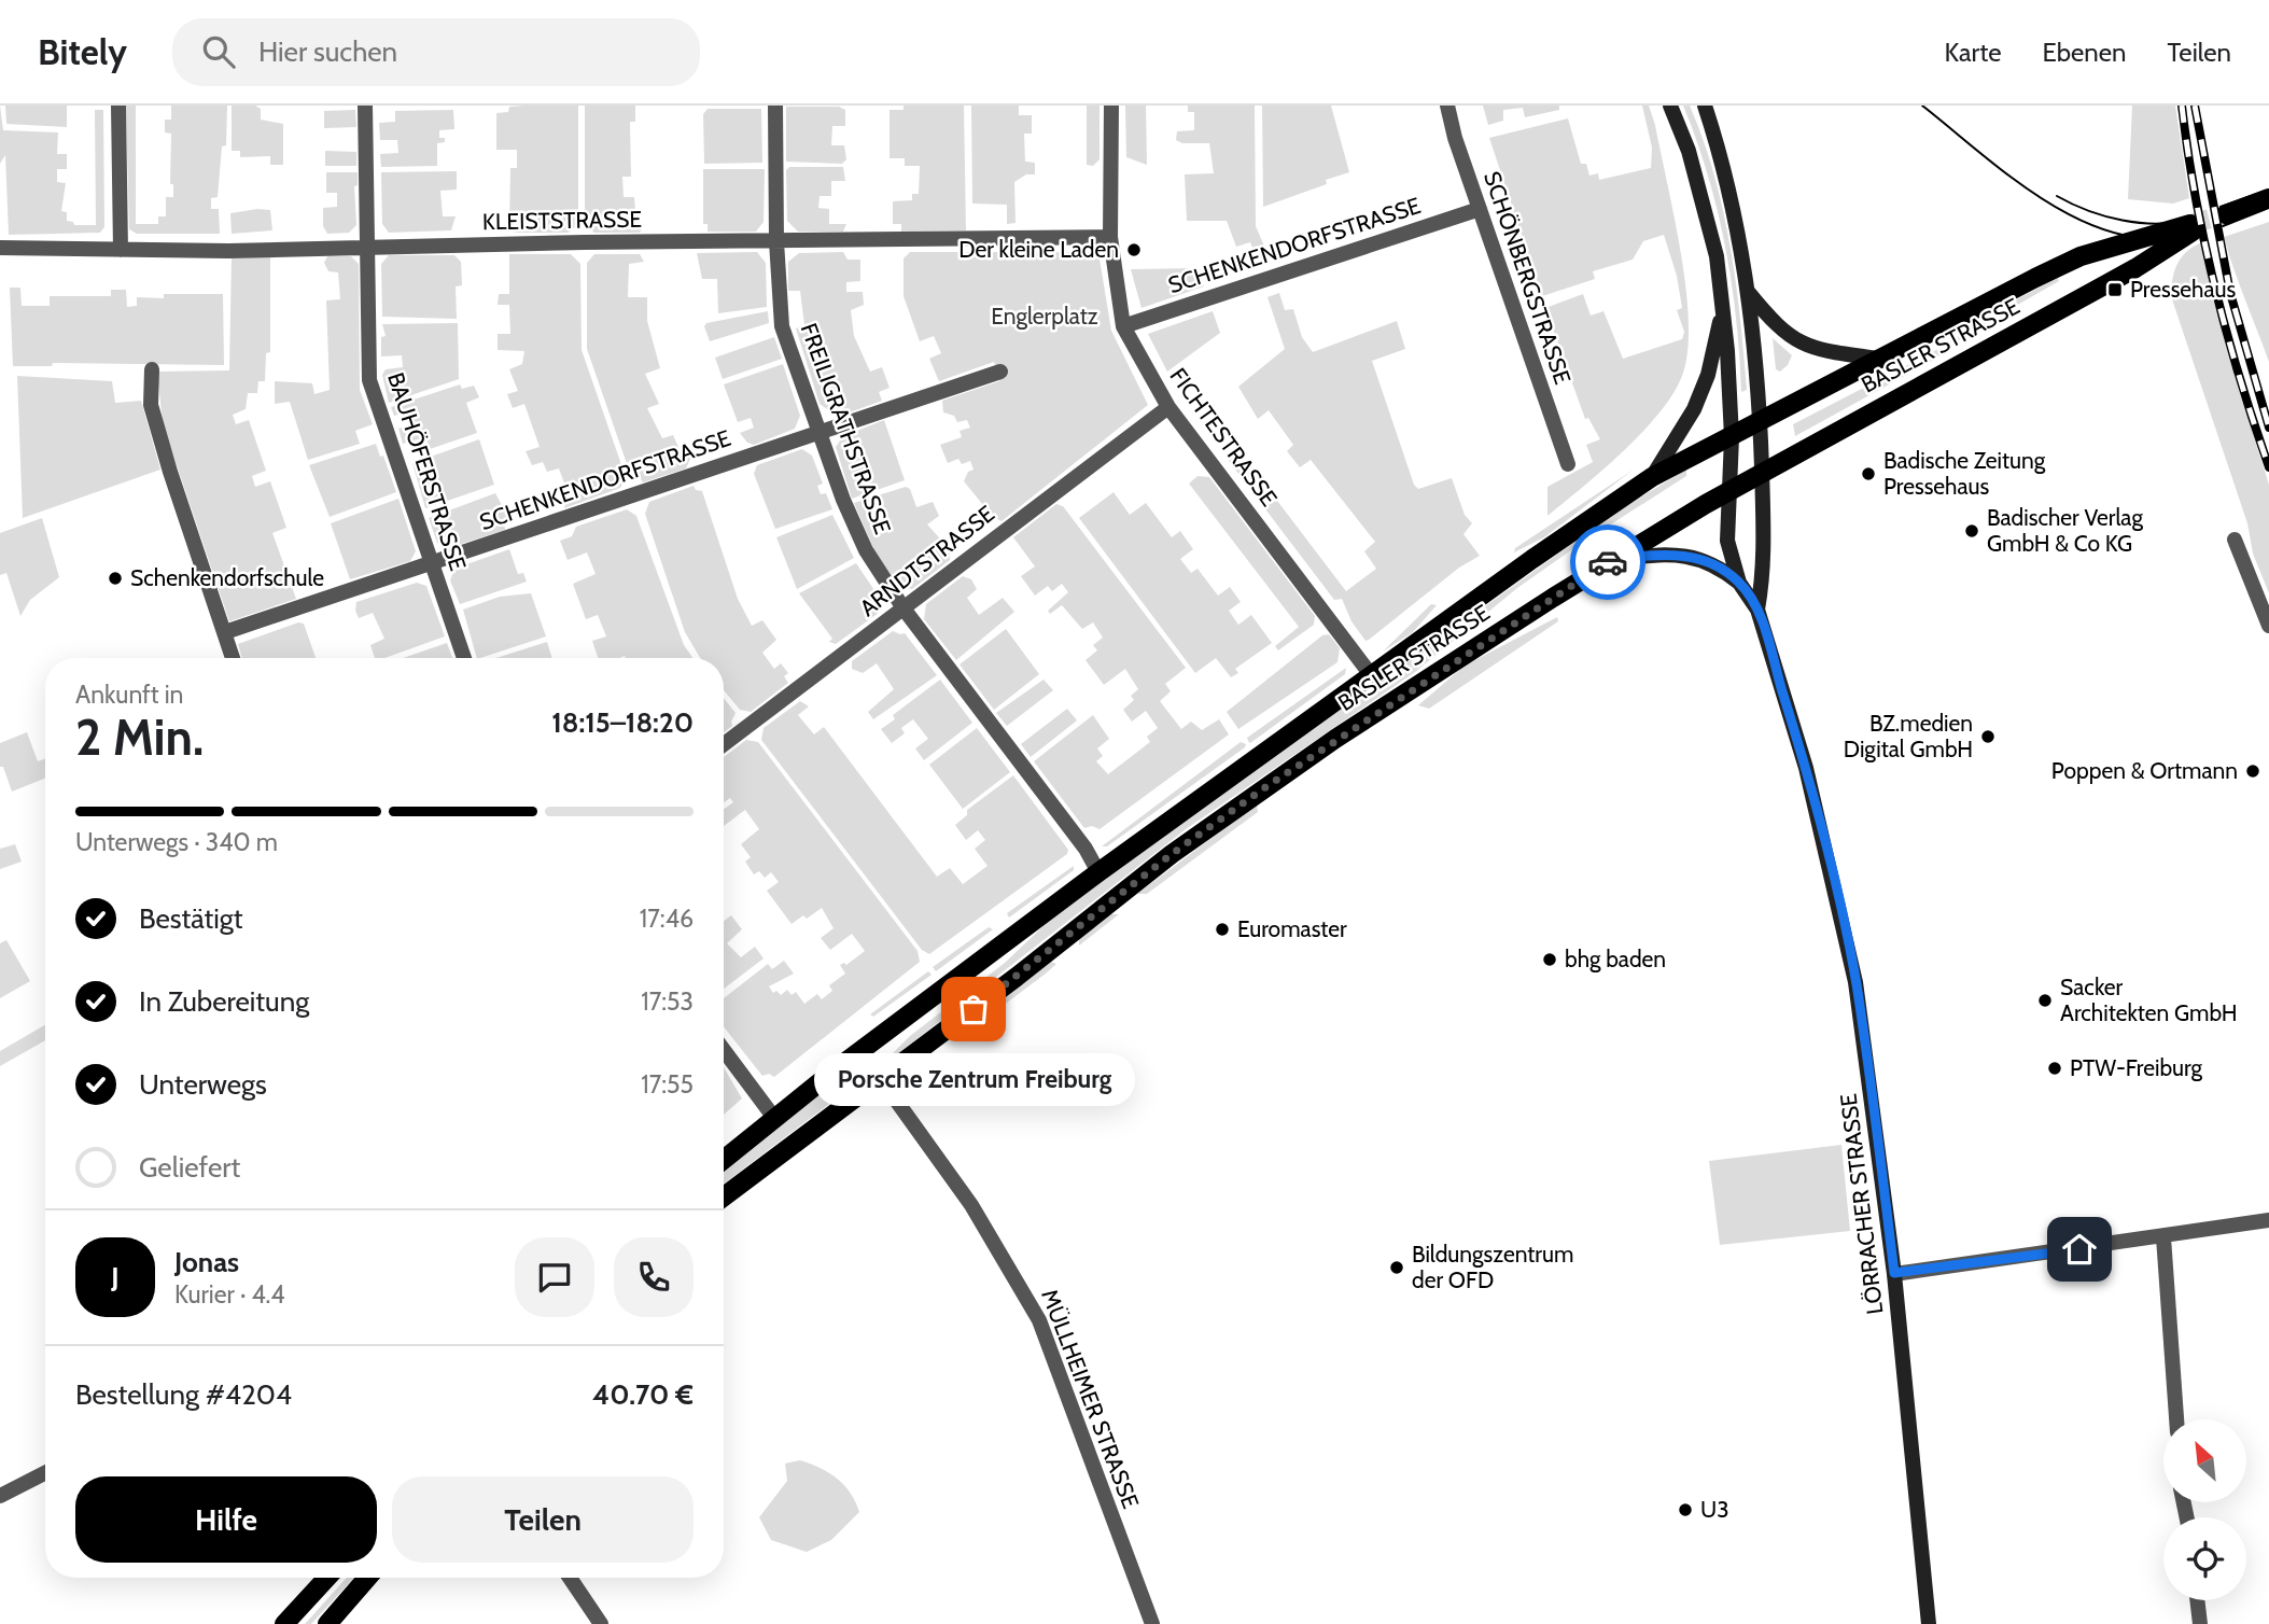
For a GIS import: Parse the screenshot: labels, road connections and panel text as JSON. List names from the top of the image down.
{
  "streets": {
    "main road": ["BASLER STRASSE"],
    "street": [
      "KLEISTSTRASSE",
      "SCHENKENDORFSTRASSE",
      "SCHÖNBERGSTRASSE",
      "FREILIGRATHSTRASSE",
      "FICHTESTRASSE",
      "BAUHÖFERSTRASSE",
      "ARNDTSTRASSE",
      "LÖRRACHER STRASSE",
      "MÜLLHEIMER STRASSE"
    ]
  },
  "crossings": [
    ["KLEISTSTRASSE", "FREILIGRATHSTRASSE"],
    ["KLEISTSTRASSE", "FICHTESTRASSE"],
    ["KLEISTSTRASSE", "BAUHÖFERSTRASSE"],
    ["SCHENKENDORFSTRASSE", "SCHÖNBERGSTRASSE"],
    ["SCHENKENDORFSTRASSE", "FREILIGRATHSTRASSE"],
    ["SCHENKENDORFSTRASSE", "FICHTESTRASSE"],
    ["SCHENKENDORFSTRASSE", "BAUHÖFERSTRASSE"],
    ["BASLER STRASSE", "FREILIGRATHSTRASSE"],
    ["BASLER STRASSE", "FICHTESTRASSE"],
    ["BASLER STRASSE", "LÖRRACHER STRASSE"],
    ["BASLER STRASSE", "MÜLLHEIMER STRASSE"],
    ["FREILIGRATHSTRASSE", "ARNDTSTRASSE"],
    ["FICHTESTRASSE", "ARNDTSTRASSE"]
  ],
  "parks": ["Englerplatz"],
  "places": {
    "other": [
      "Der kleine Laden",
      "Badische Zeitung Pressehaus",
      "Badischer Verlag GmbH & Co KG",
      "Schenkendorfschule",
      "BZ.medien Digital GmbH",
      "Poppen & Ortmann",
      "Euromaster",
      "bhg baden",
      "Sacker Architekten GmbH",
      "Porsche Zentrum Freiburg",
      "PTW-Freiburg",
      "Bildungszentrum der OFD",
      "U3"
    ],
    "transit": ["Pressehaus"]
  },
  "north": "top left",
  "page": {
    "header": "Bitely",
    "search": "Hier suchen",
    "nav": ["Karte", "Ebenen", "Teilen"],
    "heading": ["2 Min.", "Ankunft in", "18:15–18:20"],
    "panel": [
      "Jonas",
      "Kurier · 4.4",
      "Bestellung #4204",
      "40.70 €"
    ],
    "bar": "Unterwegs · 340 m",
    "list": [
      ["Bestätigt", "17:46"],
      ["In Zubereitung", "17:53"],
      ["Unterwegs", "17:55"],
      "Geliefert"
    ],
    "bubble": "Porsche Zentrum Freiburg",
    "round": "J",
    "buttons": ["Hilfe", "Teilen"]
  }
}
